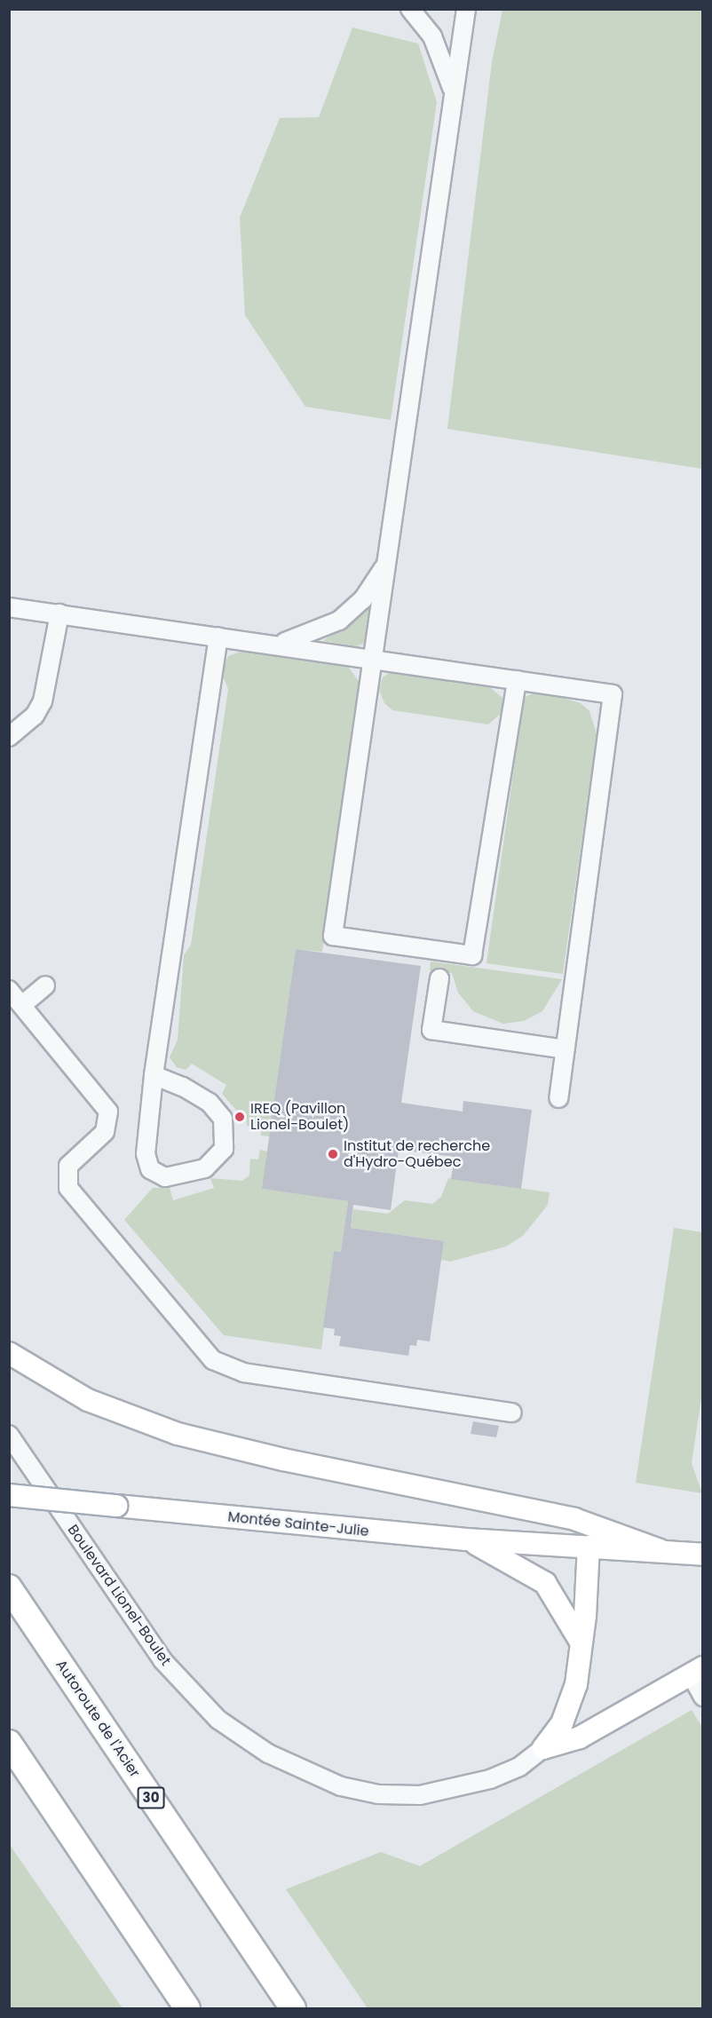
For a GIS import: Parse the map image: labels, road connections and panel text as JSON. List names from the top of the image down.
{
  "streets": {
    "highway": ["Autoroute de l'Acier", "30"],
    "main road": ["Montée Sainte-Julie"],
    "street": ["Boulevard Lionel-Boulet"]
  },
  "places": ["IREQ (Pavillon Lionel-Boulet)", "Institut de recherche d'Hydro-Québec"]
}
